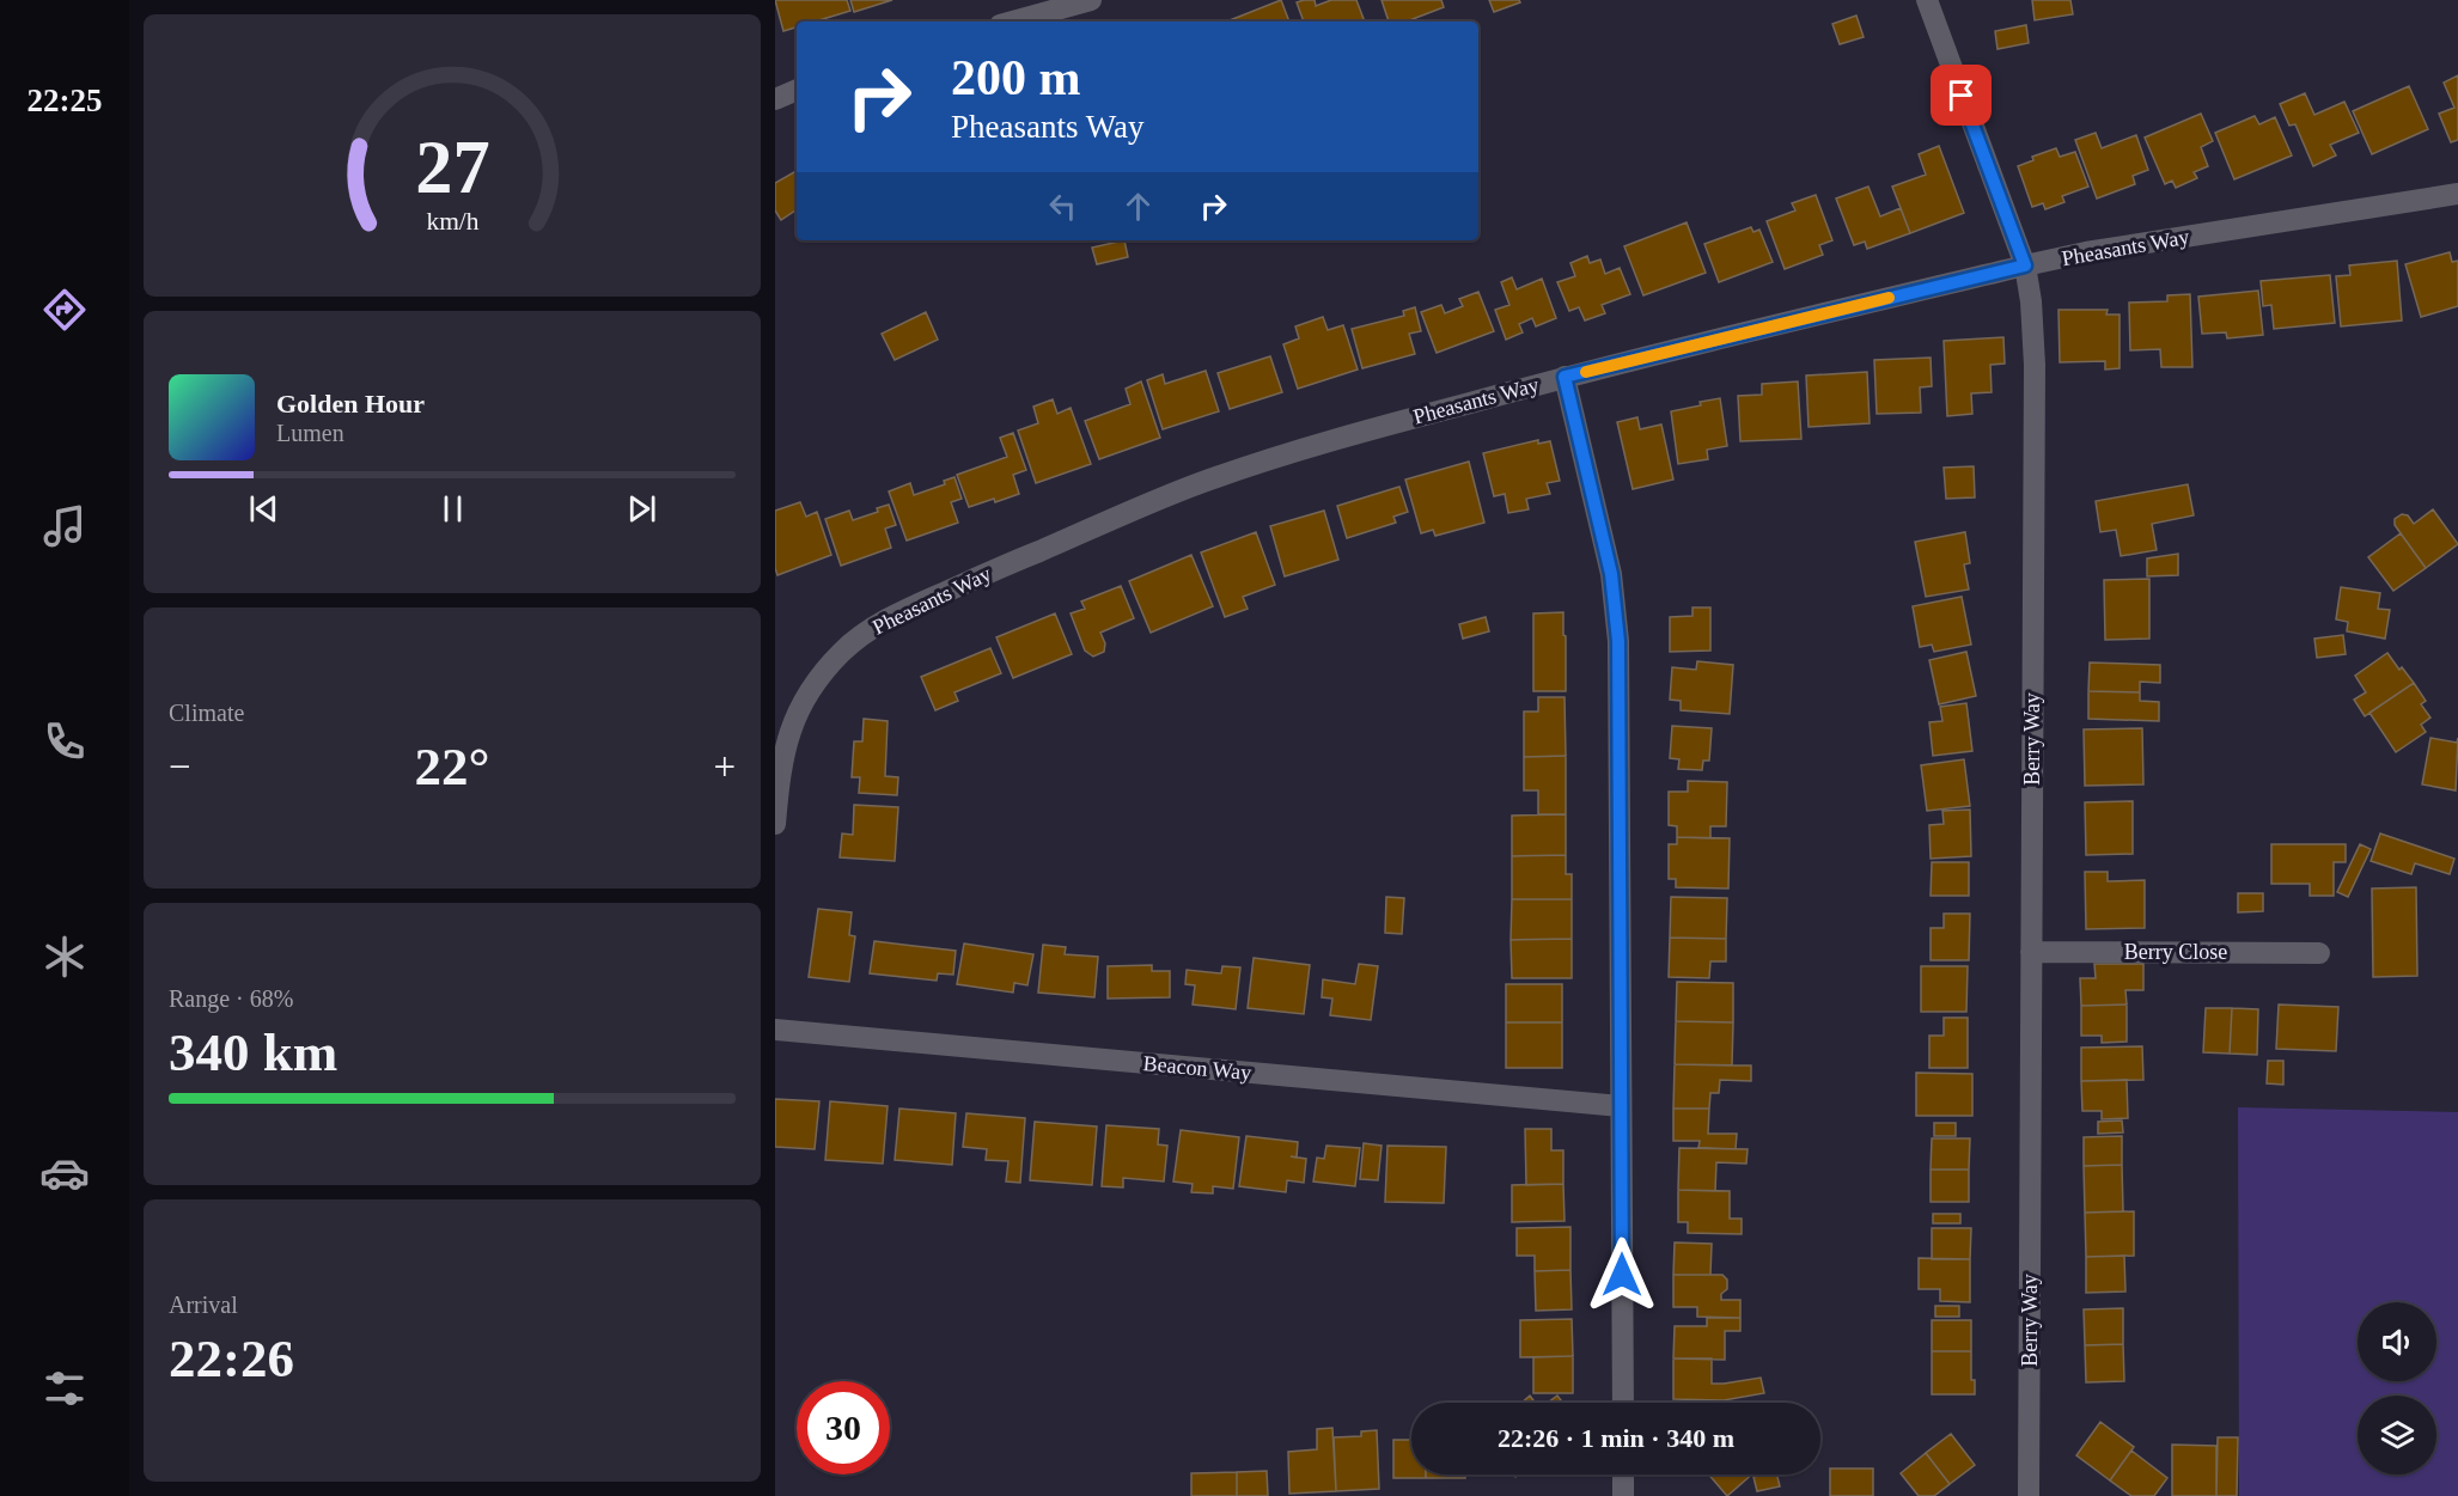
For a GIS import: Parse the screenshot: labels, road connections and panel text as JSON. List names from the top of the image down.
{
  "streets": {
    "street": [
      "Pheasants Way",
      "Berry Way",
      "Berry Close",
      "Beacon Way"
    ]
  },
  "crossings": [
    ["Pheasants Way", "Berry Way"],
    ["Berry Way", "Berry Close"]
  ],
  "page": {
    "tabs": "22:25",
    "turn": ["200 m", "Pheasants Way"],
    "song": ["Golden Hour", "Lumen"],
    "tile": [
      "Climate",
      ["Range · 68%", "340 km"],
      ["Arrival", "22:26"]
    ],
    "heat": ["−", "22°", "+"],
    "limit": "30",
    "trip": "22:26 · 1 min · 340 m",
    "gauge": ["27", "km/h"]
  }
}
